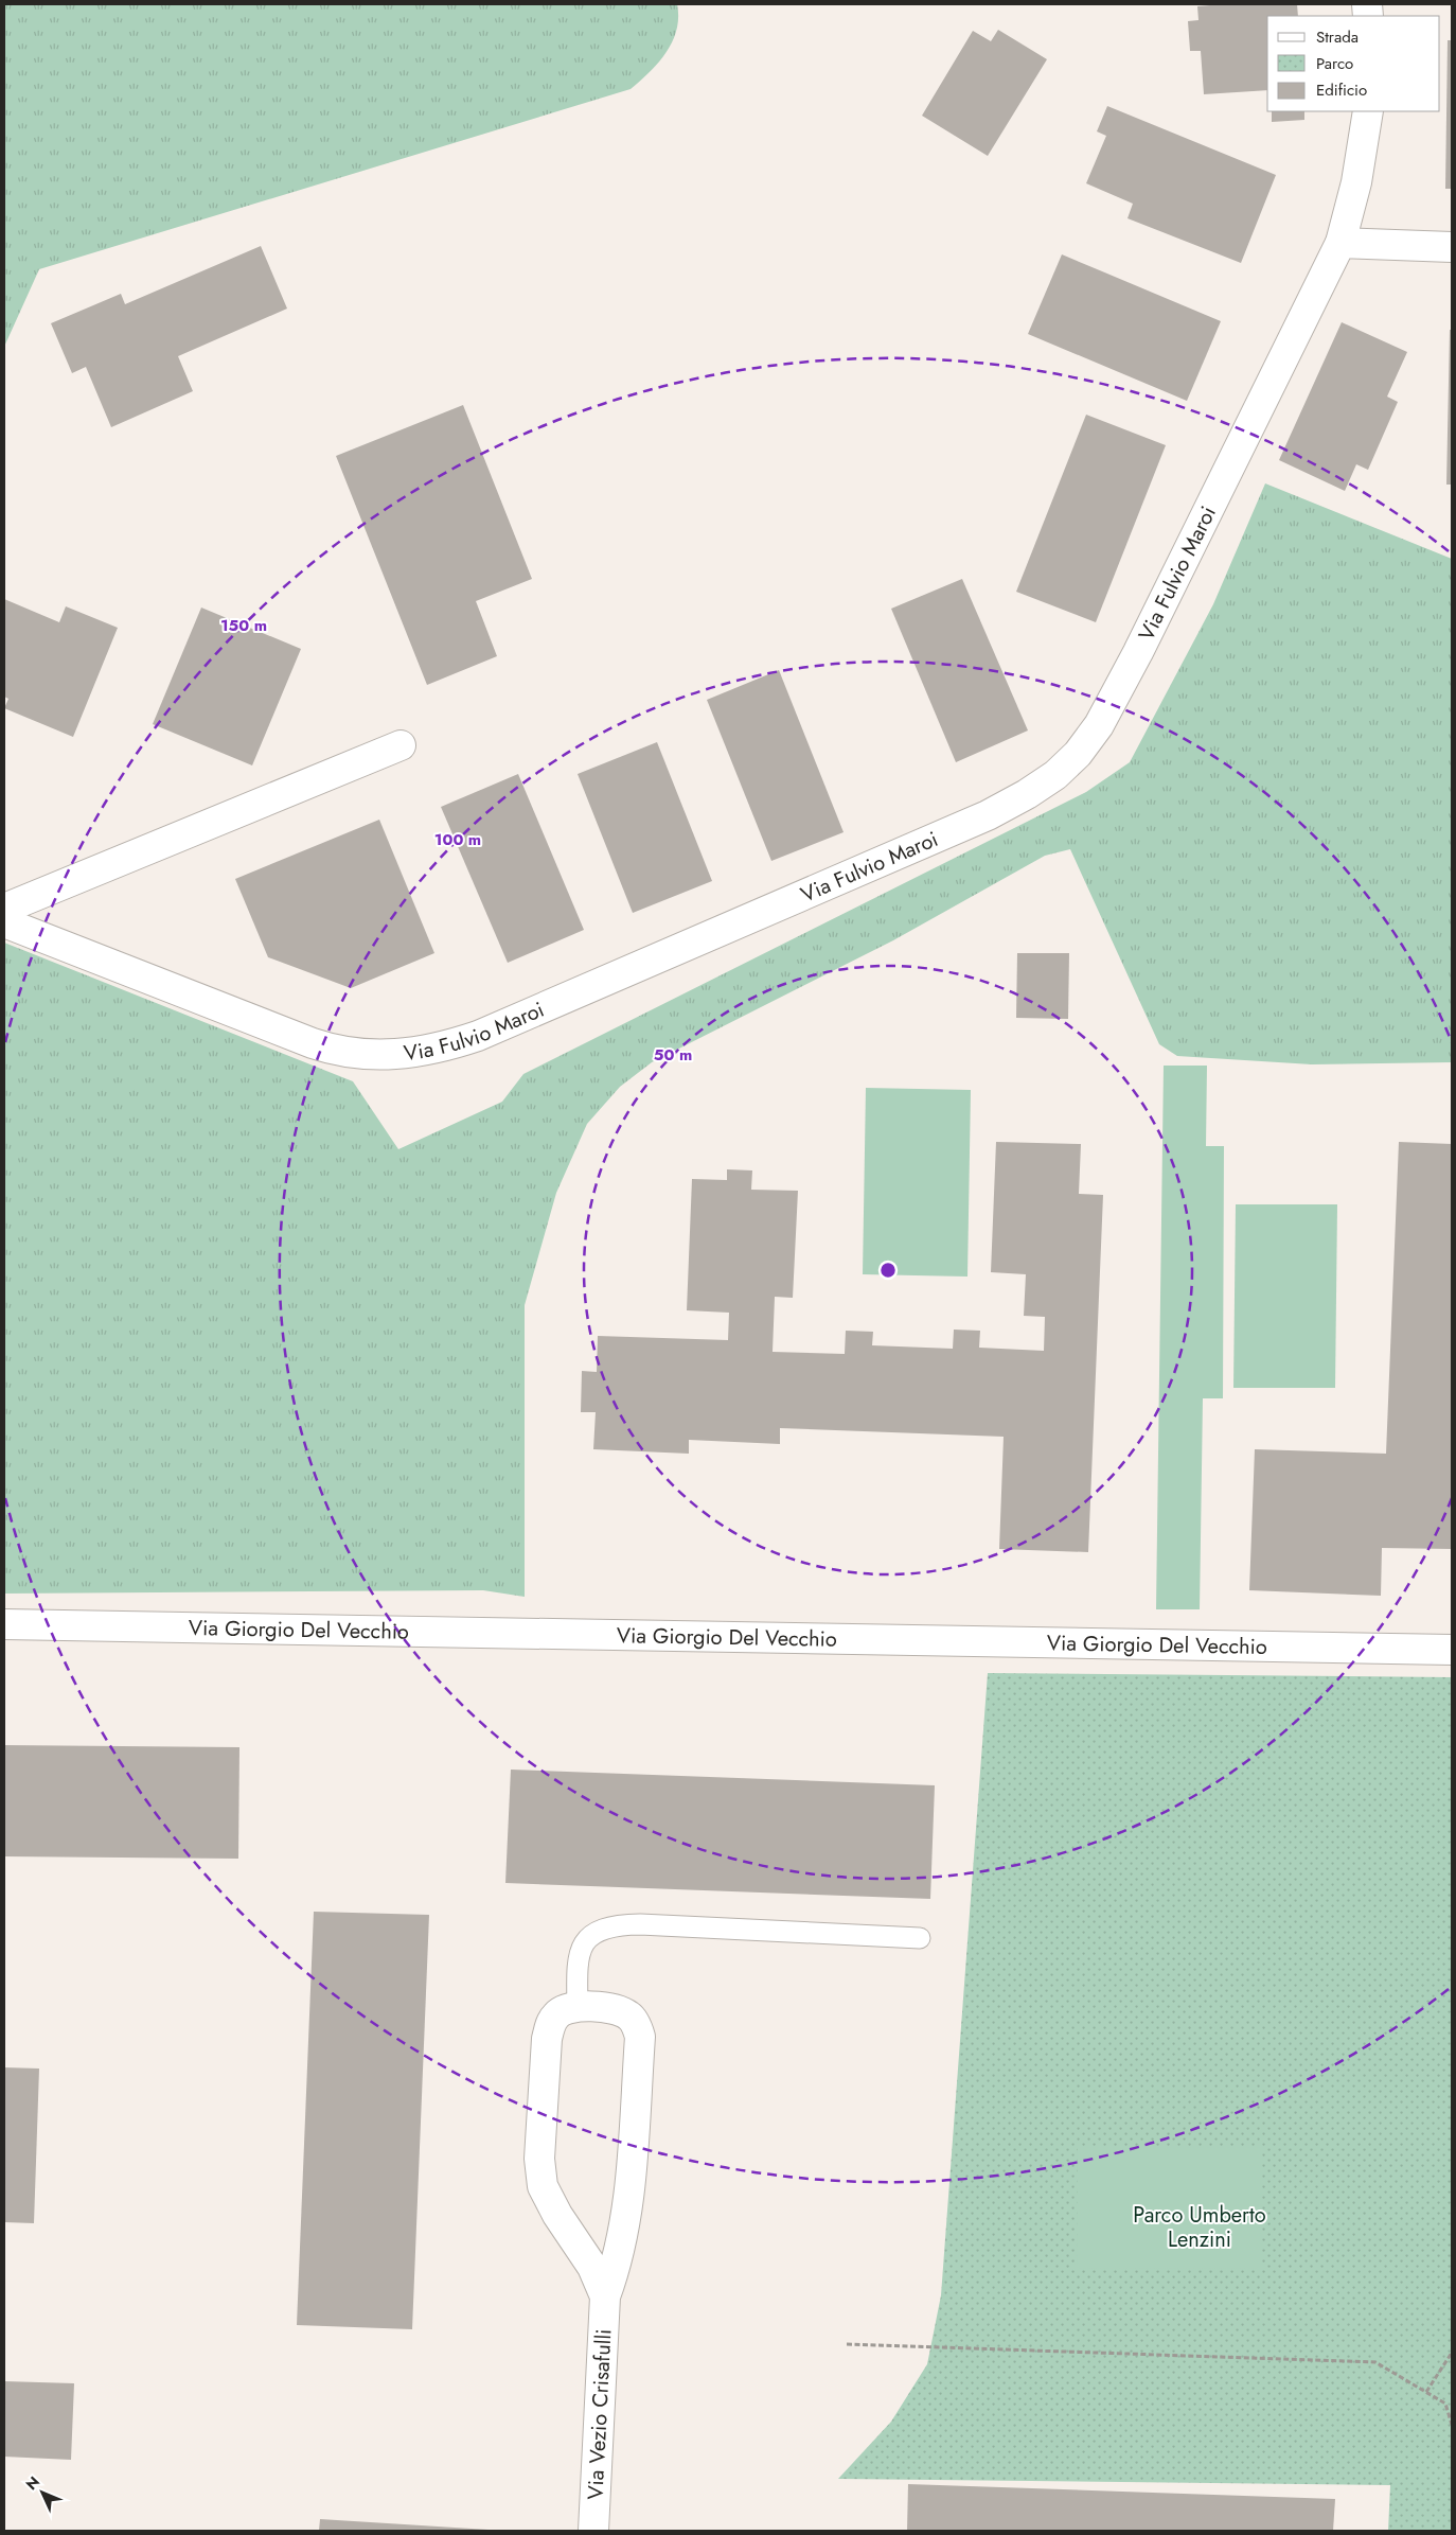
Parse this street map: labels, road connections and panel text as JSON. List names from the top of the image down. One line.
{"streets":{"street":["Via Fulvio Maroi","Via Giorgio Del Vecchio","Via Vezio Crisafulli"]},"parks":["Parco Umberto Lenzini"],"legend":["Strada","Parco","Edificio"],"north":"top left","rings":["150 m","100 m","50 m"]}
